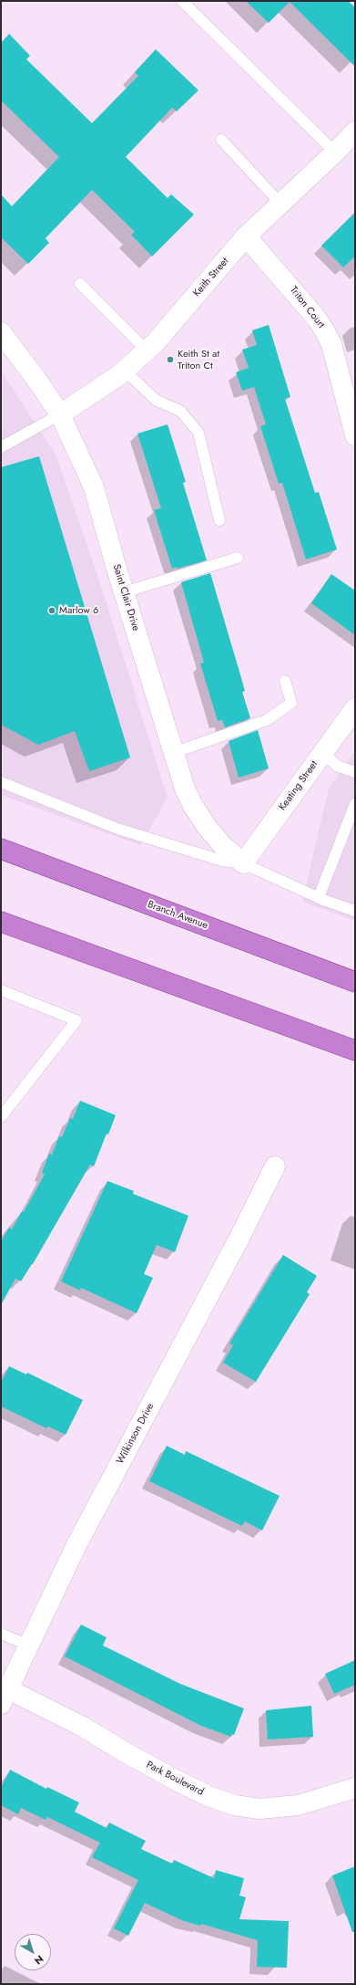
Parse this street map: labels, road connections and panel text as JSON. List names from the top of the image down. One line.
{"streets":{"highway":["Branch Avenue"],"street":["Keith Street","Triton Court","Saint Clair Drive","Keating Street","Wilkinson Drive","Park Boulevard"]},"crossings":[["Keith Street","Triton Court"],["Keith Street","Saint Clair Drive"],["Saint Clair Drive","Keating Street"],["Wilkinson Drive","Park Boulevard"]],"places":["Keith St at Triton Ct","Marlow 6"],"north":"bottom right"}
